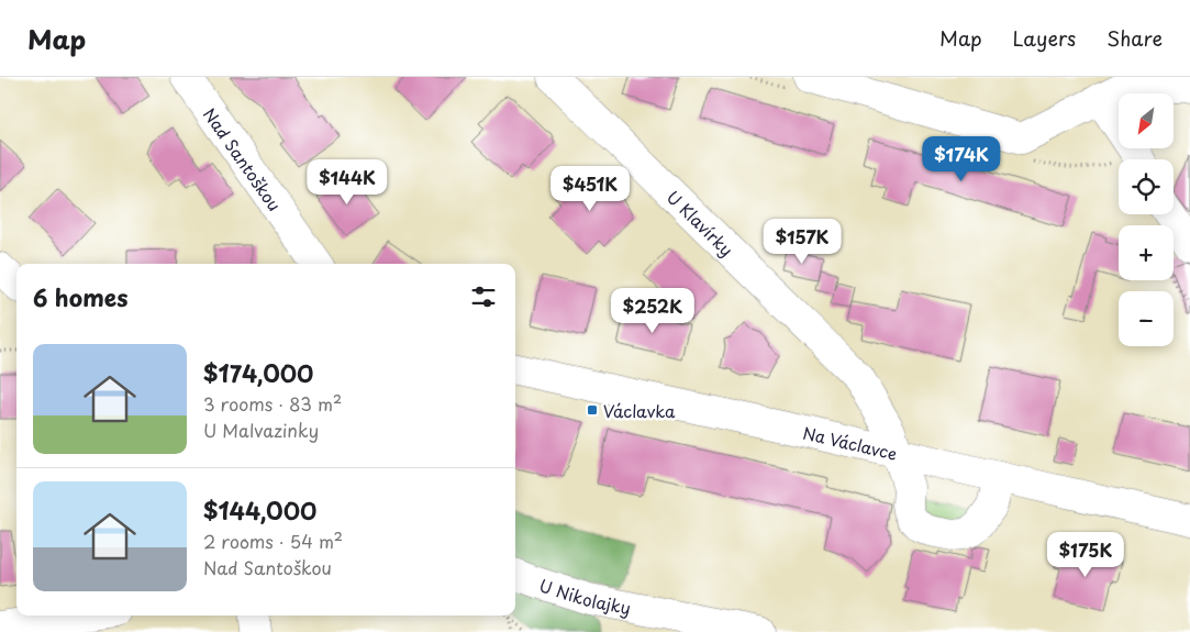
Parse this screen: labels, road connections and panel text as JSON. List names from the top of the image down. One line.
{"streets":{"street":["Nad Santoškou","U Klavírky","Na Václavce","U Nikolajky"]},"crossings":[["U Klavírky","Na Václavce"]],"places":{"transit":["Václavka"]},"north":"bottom left","page":{"header":"Map","nav":["Map","Layers","Share"],"map_buttons":["+","−"],"price":["$174K","$144K","$451K","$157K","$252K","$175K"],"heading":"6 homes","list":[{"name":"$174,000","note":"3 rooms · 83 m² · U Malvazinky"},{"name":"$144,000","note":"2 rooms · 54 m² · Nad Santoškou"}]}}
